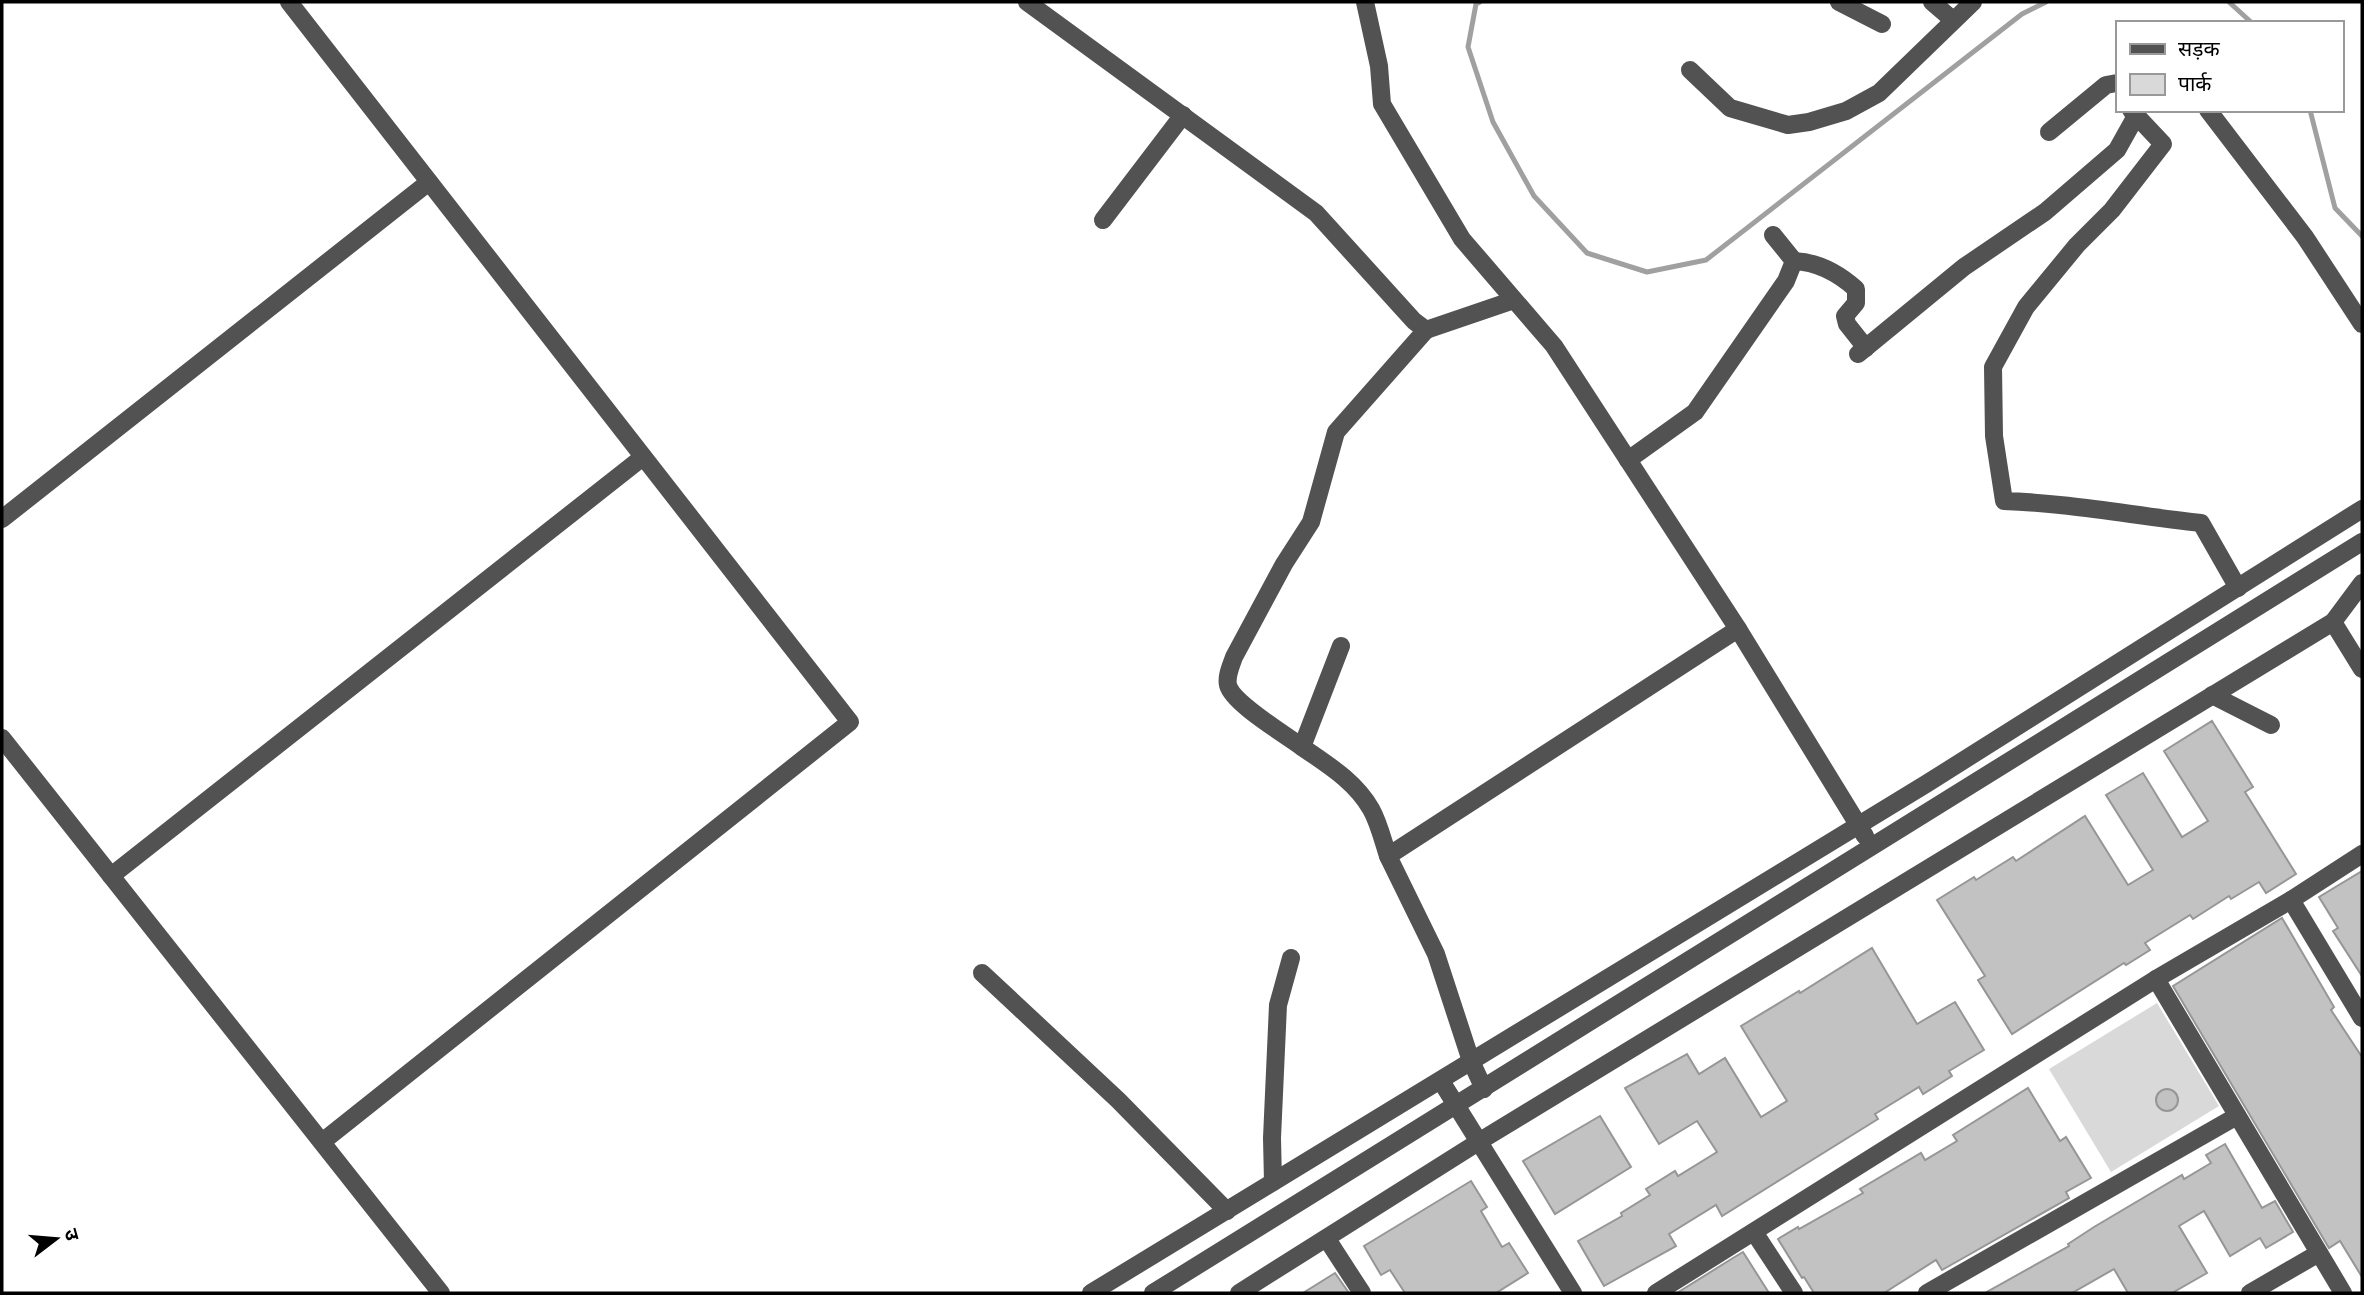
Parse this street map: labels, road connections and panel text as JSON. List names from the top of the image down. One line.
{"legend":["सड़क","पार्क"],"north":"right"}
